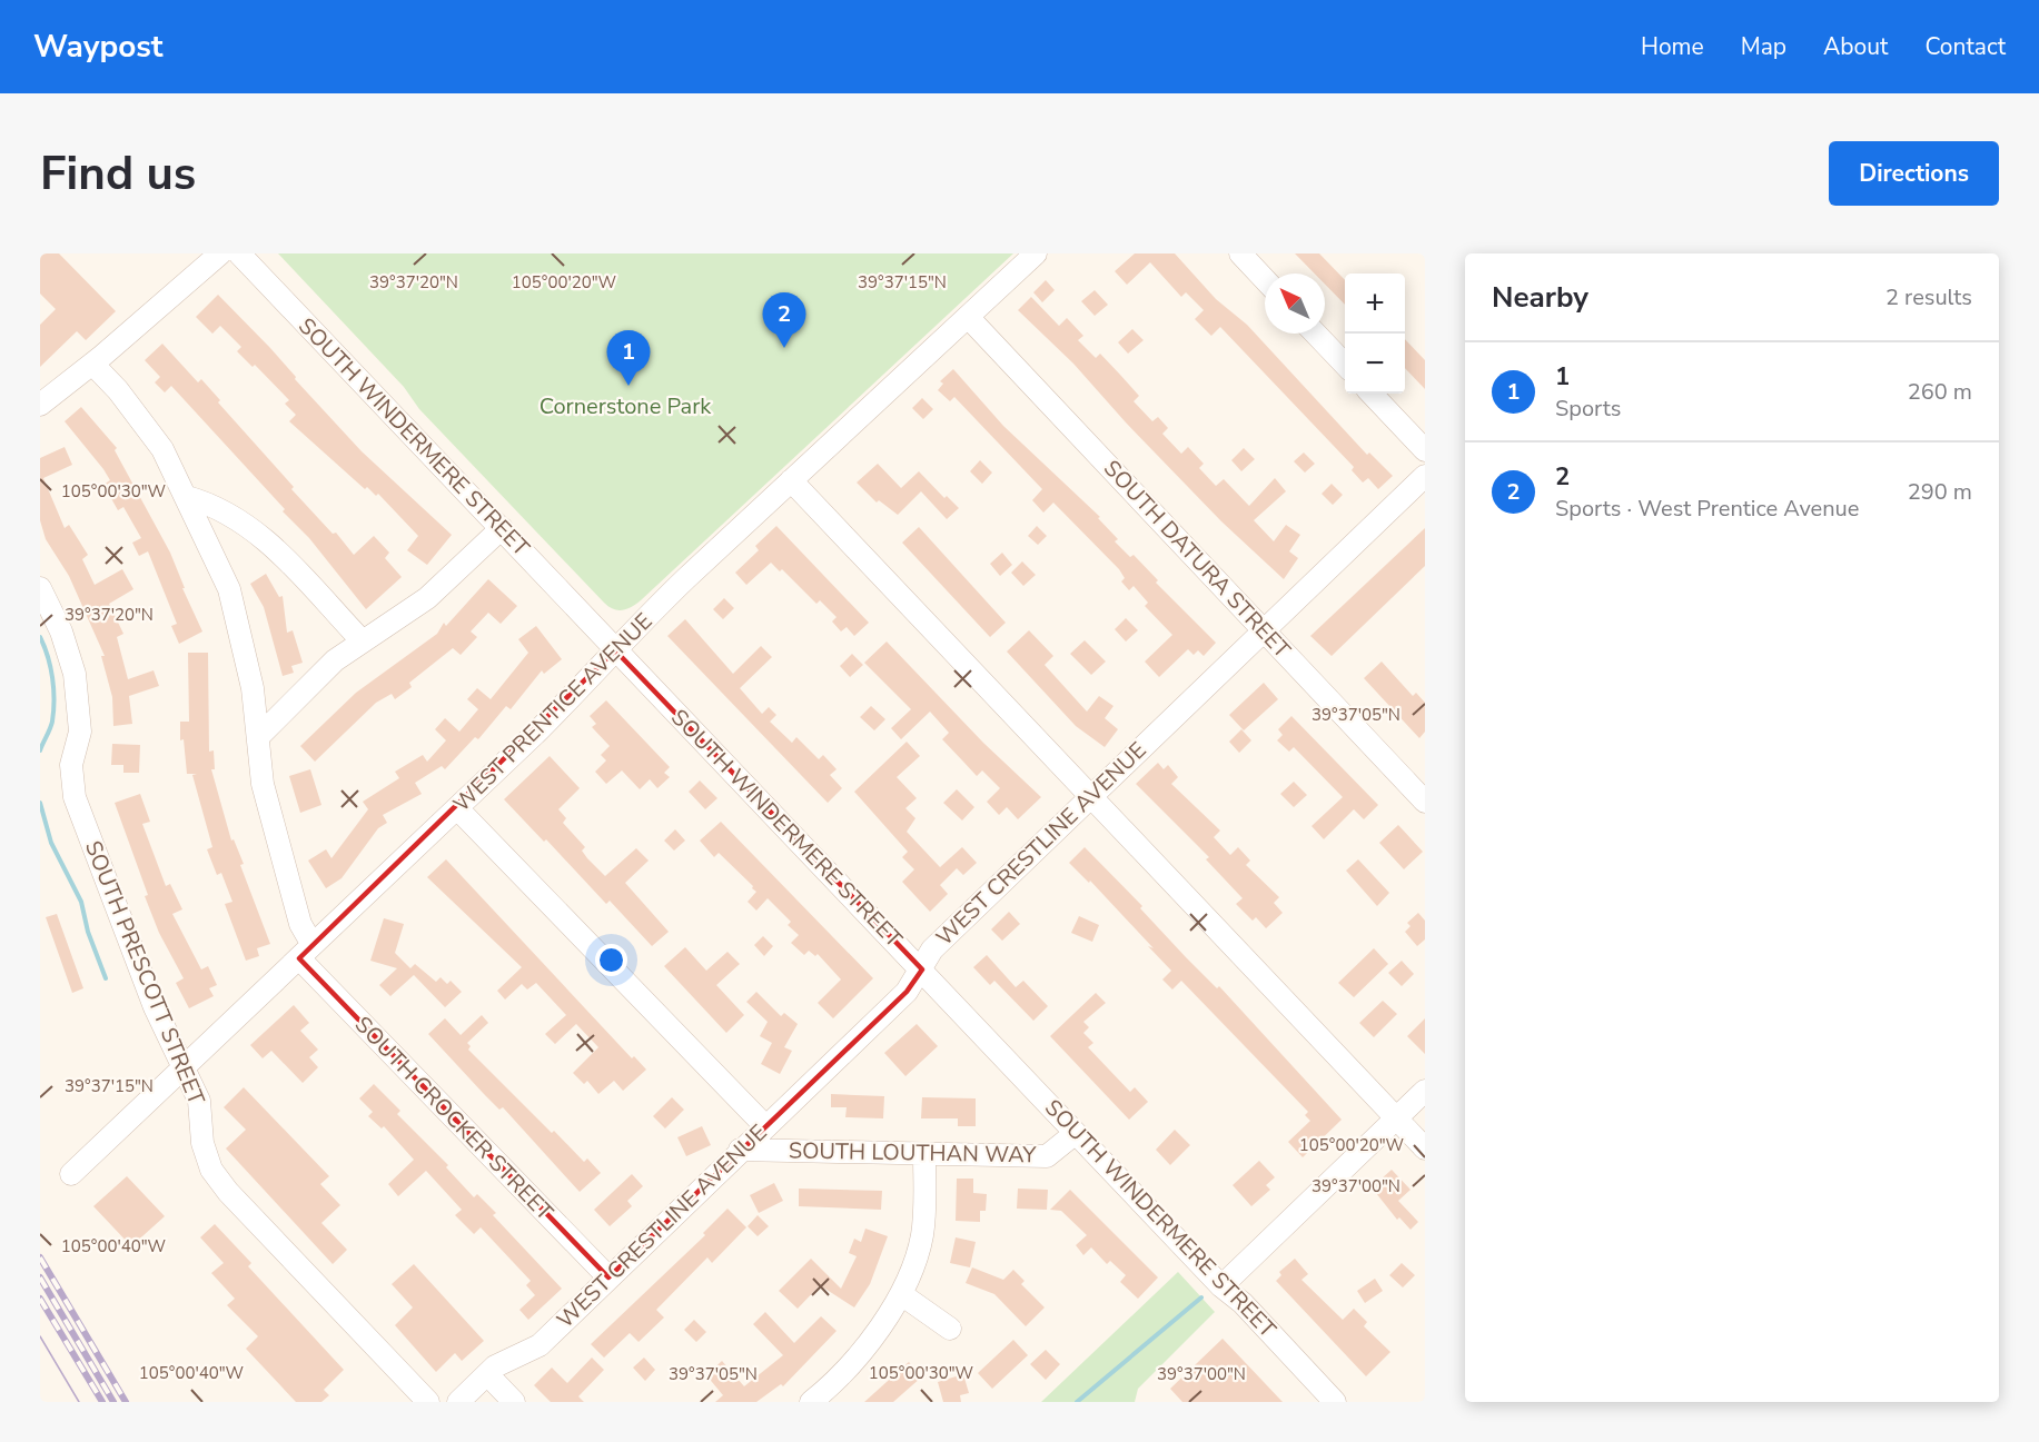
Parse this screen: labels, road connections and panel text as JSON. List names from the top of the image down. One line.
{"streets":{"street":["SOUTH WINDERMERE STREET","SOUTH DATURA STREET","WEST PRENTICE AVENUE","WEST CRESTLINE AVENUE","SOUTH PRESCOTT STREET","SOUTH CROCKER STREET","SOUTH LOUTHAN WAY"]},"crossings":[["SOUTH WINDERMERE STREET","WEST PRENTICE AVENUE"],["SOUTH WINDERMERE STREET","WEST CRESTLINE AVENUE"],["SOUTH WINDERMERE STREET","SOUTH LOUTHAN WAY"],["SOUTH DATURA STREET","WEST PRENTICE AVENUE"],["SOUTH DATURA STREET","WEST CRESTLINE AVENUE"],["WEST PRENTICE AVENUE","SOUTH PRESCOTT STREET"],["WEST PRENTICE AVENUE","SOUTH CROCKER STREET"],["WEST CRESTLINE AVENUE","SOUTH CROCKER STREET"],["WEST CRESTLINE AVENUE","SOUTH LOUTHAN WAY"]],"parks":["Cornerstone Park"],"north":"top left","page":{"header":"Waypost","nav":["Home","Map","About","Contact"],"buttons":"Directions","title":"Find us","heading":["Nearby","2 results"],"map_buttons":["+","−"],"pins":["2","1"],"list":[{"mark":"1","name":"1","note":"Sports","value":"260 m"},{"mark":"2","name":"2","note":"Sports · West Prentice Avenue","value":"290 m"}]},"coordinates":["39°37'20\"N","39°37'15\"N","105°00'20\"W","105°00'30\"W","39°37'05\"N","39°37'00\"N","105°00'40\"W"]}
